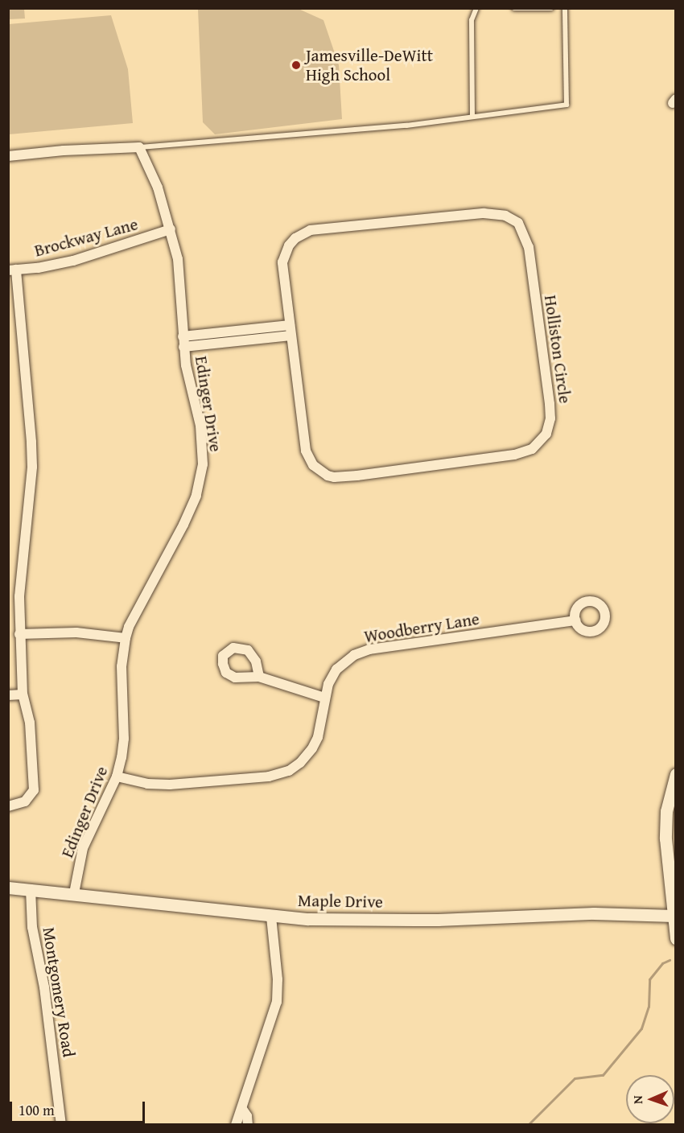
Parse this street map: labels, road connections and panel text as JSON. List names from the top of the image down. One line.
{"streets":{"street":["Brockway Lane","Holliston Circle","Edinger Drive","Woodberry Lane","Maple Drive","Montgomery Road"]},"crossings":[["Brockway Lane","Edinger Drive"],["Edinger Drive","Woodberry Lane"],["Edinger Drive","Maple Drive"],["Maple Drive","Montgomery Road"]],"places":["Jamesville-DeWitt High School"],"scale_bar":"100 m","north":"left"}
